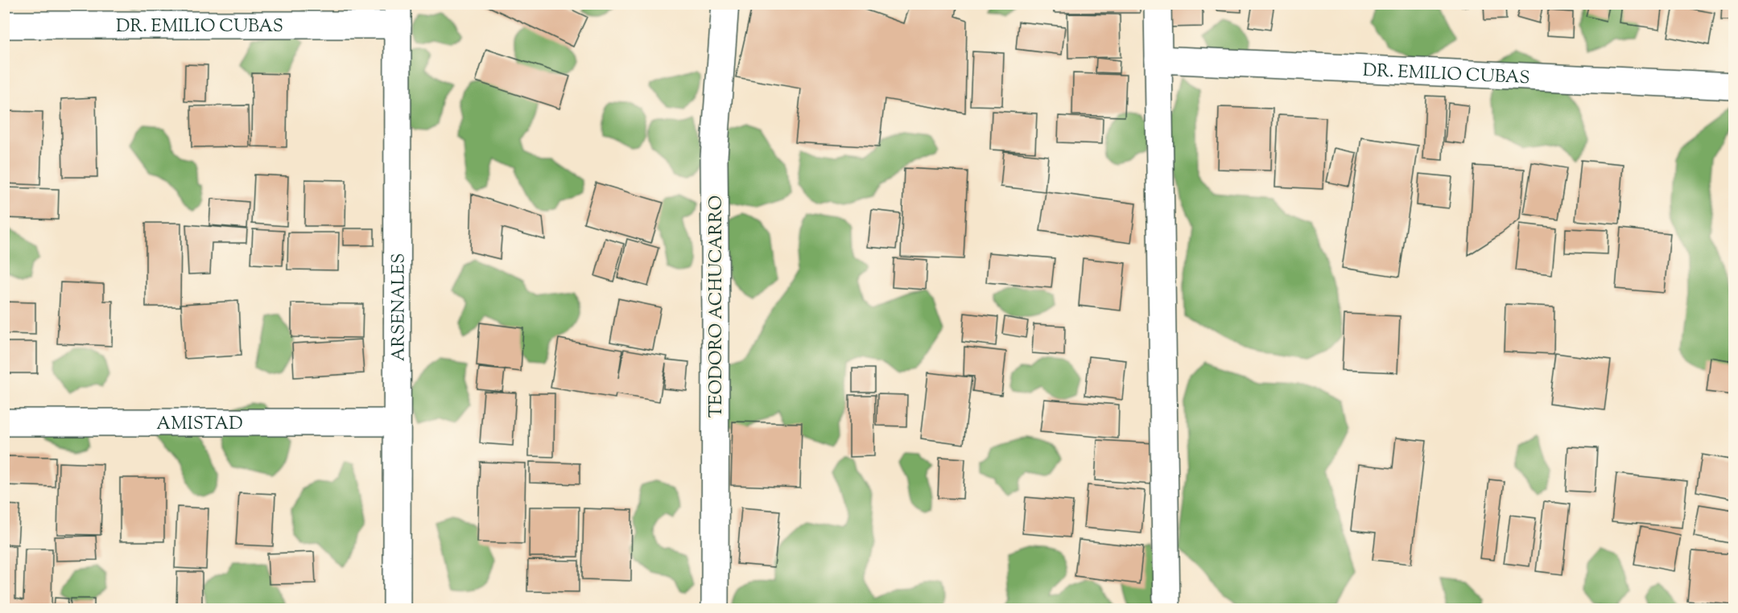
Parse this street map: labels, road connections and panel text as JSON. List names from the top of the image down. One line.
{"streets":{"street":["DR. EMILIO CUBAS","ARSENALES","TEODORO ACHUCARRO","AMISTAD"]},"crossings":[["DR. EMILIO CUBAS","ARSENALES"],["ARSENALES","AMISTAD"]]}
